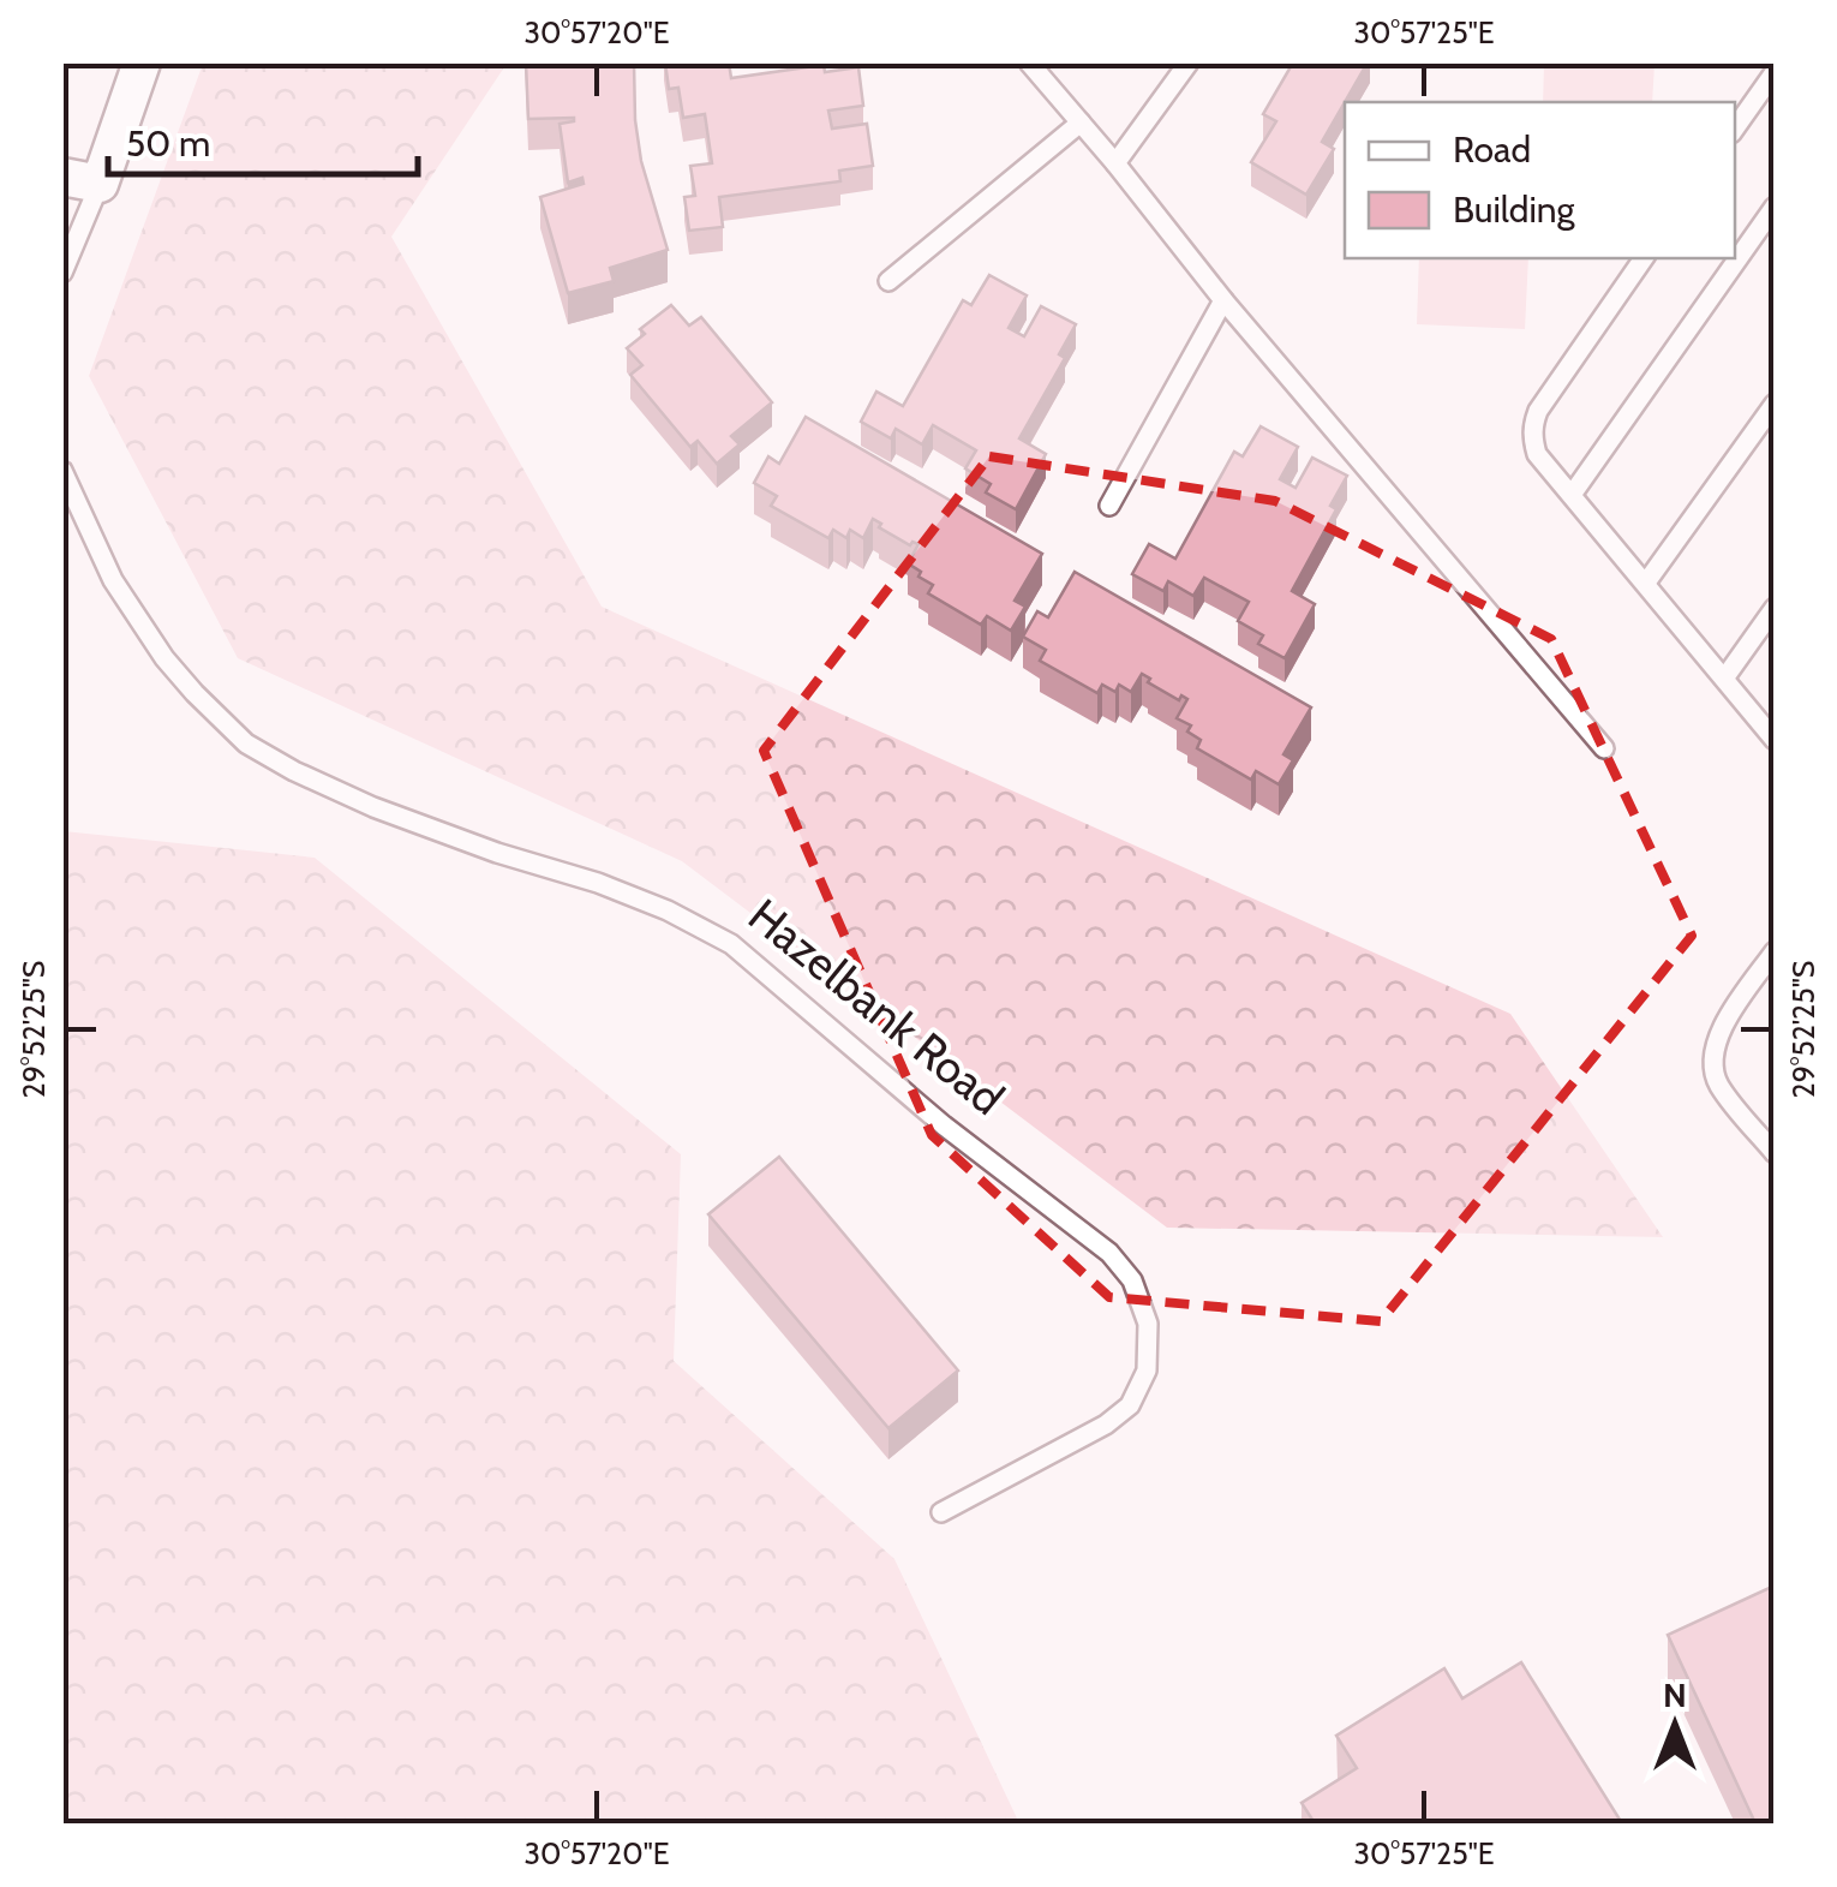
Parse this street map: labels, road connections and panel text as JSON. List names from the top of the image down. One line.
{"streets":{"lane":["Hazelbank Road"]},"legend":["Road","Building"],"scale_bar":"50 m","north":"top","coordinates":["30°57'20\"E","30°57'25\"E","29°52'25\"S"]}
